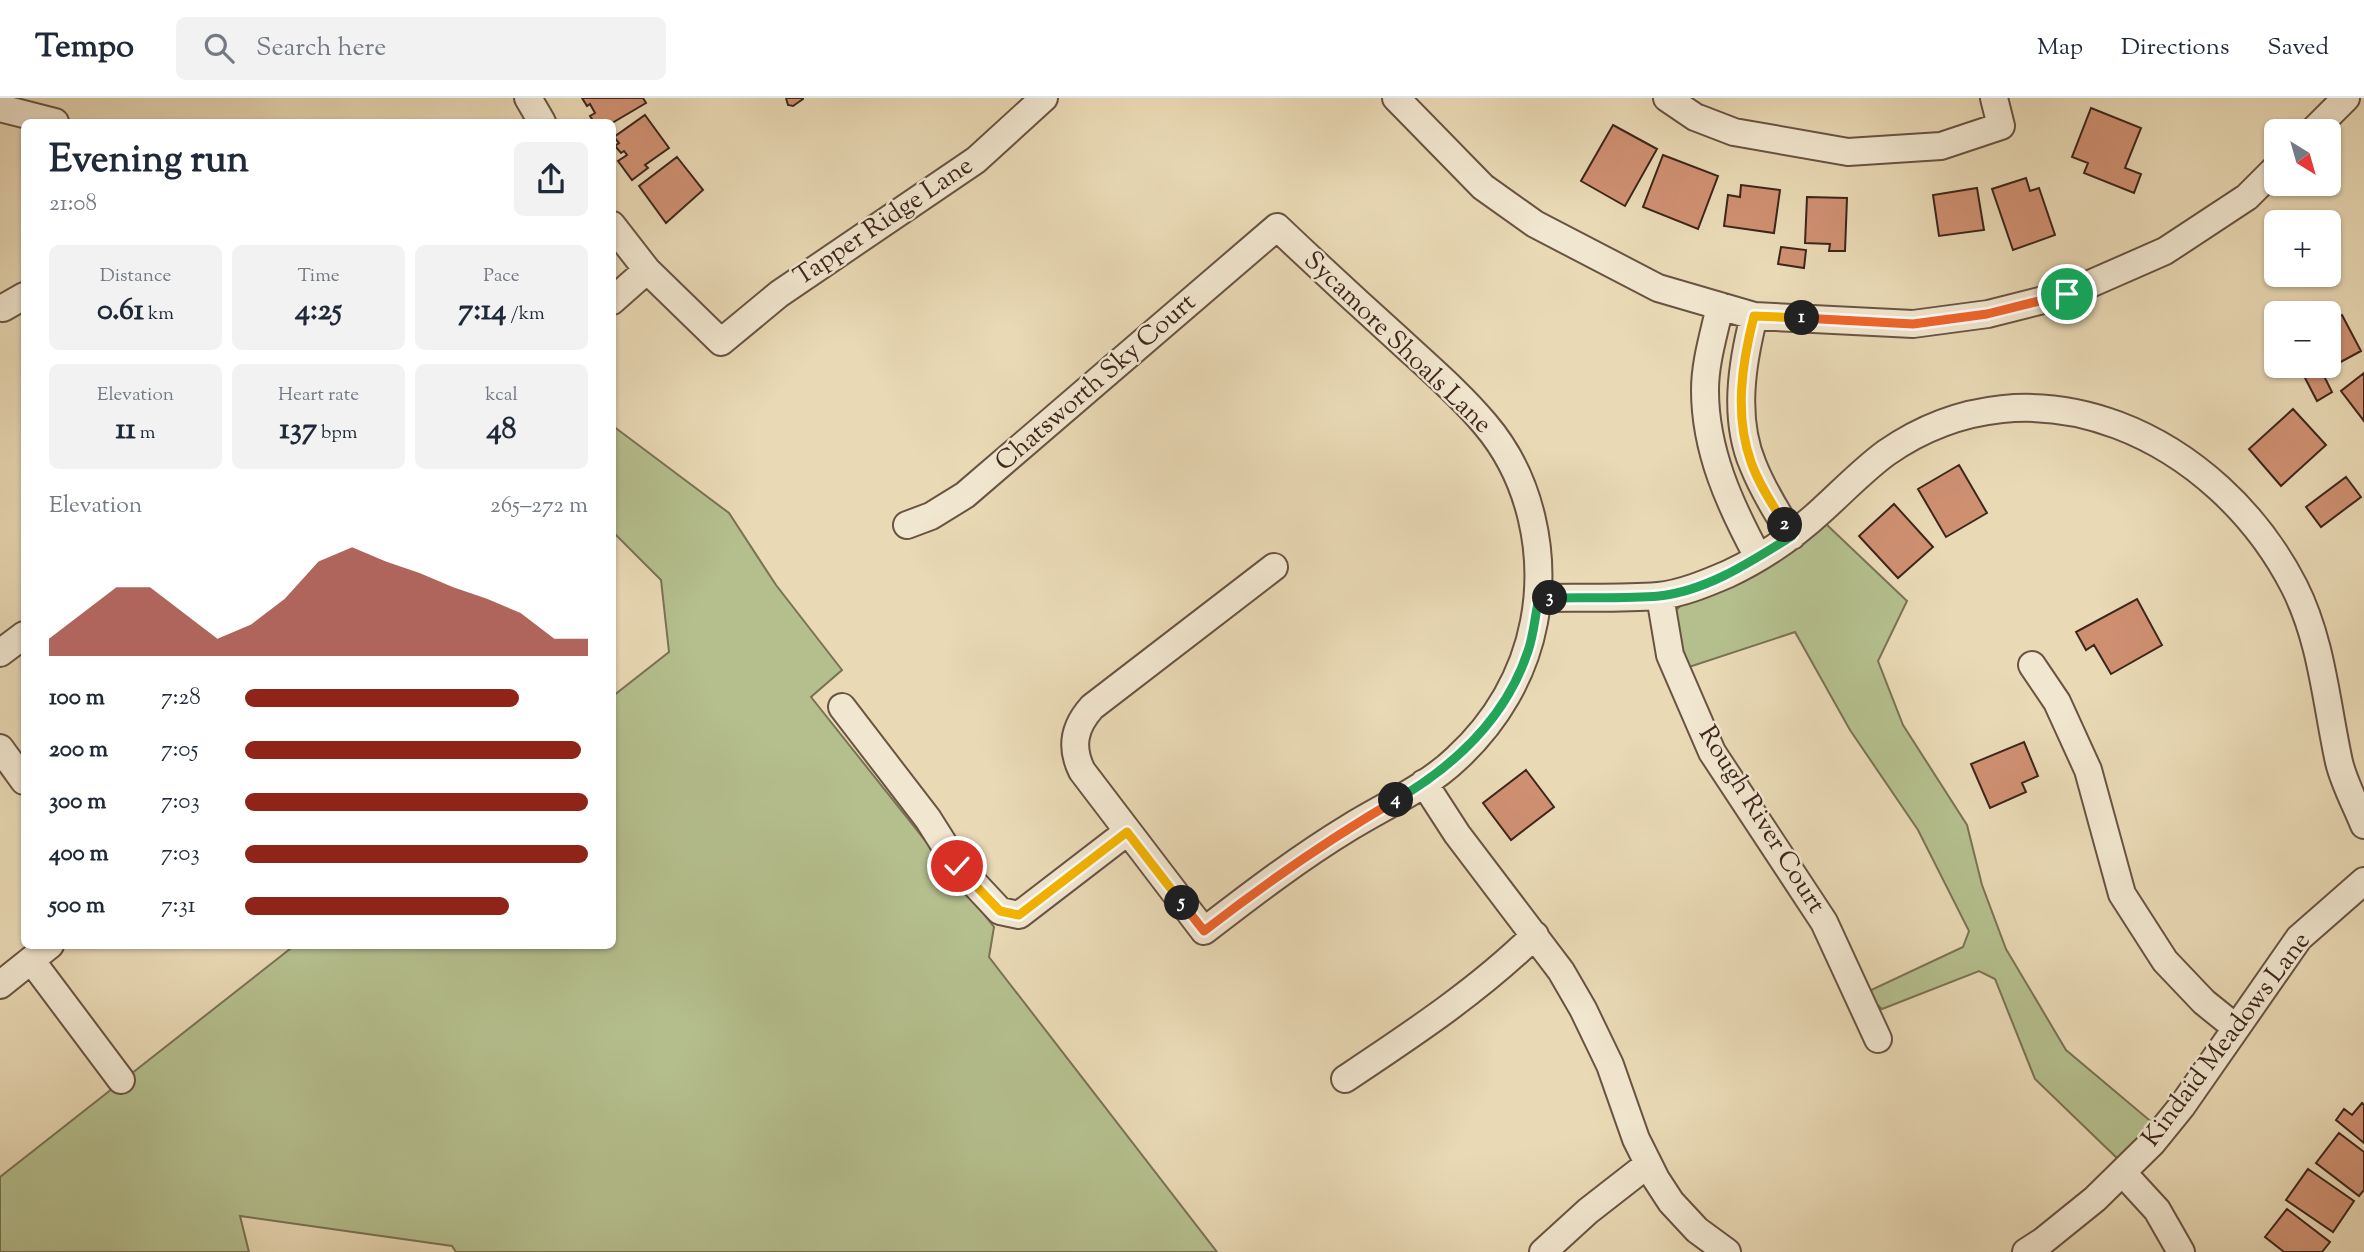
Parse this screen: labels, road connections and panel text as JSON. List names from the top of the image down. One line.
{"streets":{"street":["Tapper Ridge Lane","Sycamore Shoals Lane","Chatsworth Sky Court","Rough River Court","Kindaid Meadows Lane"]},"crossings":[["Sycamore Shoals Lane","Chatsworth Sky Court"]],"north":"bottom right","page":{"header":"Tempo","search":"Search here","nav":["Map","Directions","Saved"],"map_buttons":["+","−"],"heading":["Evening run","21:08"],"stats":[["Distance","0.61 km"],["Time","4:25"],["Pace","7:14 /km"],["Elevation","11 m"],["Heart rate","137 bpm"],["kcal","48"]],"pins":["1","2","3","4","5"],"chart":["Elevation","265–272 m"],"list":[{"name":"100 m","note":"7:28"},{"name":"200 m","note":"7:05"},{"name":"300 m","note":"7:03"},{"name":"400 m","note":"7:03"},{"name":"500 m","note":"7:31"}]}}
